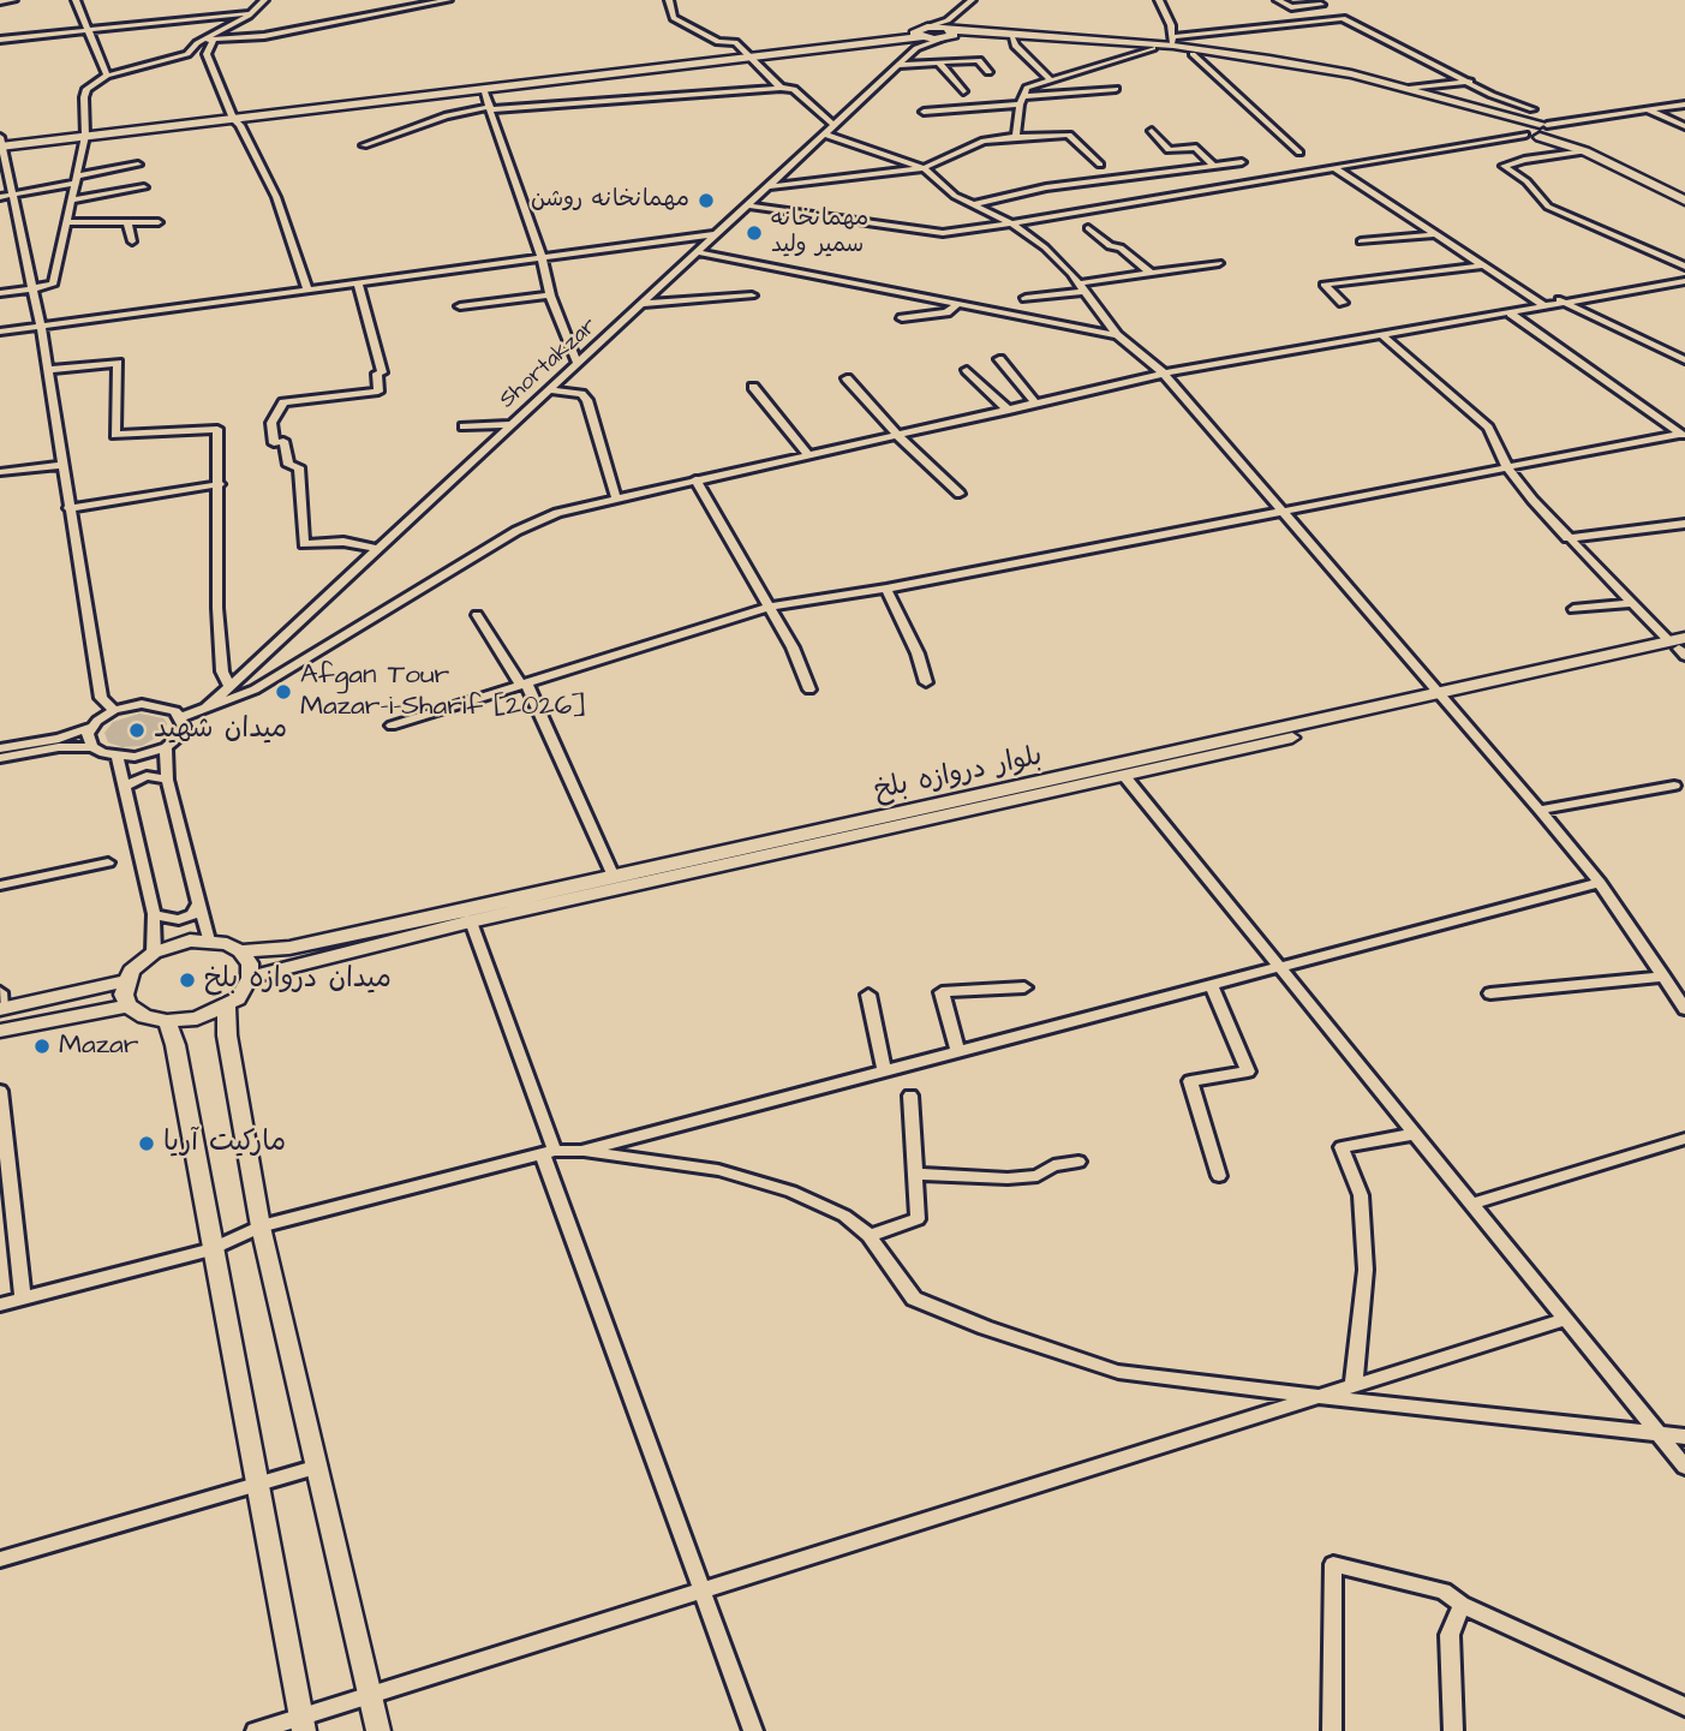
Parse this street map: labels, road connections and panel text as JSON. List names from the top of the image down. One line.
{"streets":{"main road":["بلوار دروازه بلخ"],"street":["Shortakzar"]},"places":["مهمانخانه روشن","مهمانخانه سمیر ولید","Afgan Tour Mazar-i-Sharif [2026]","میدان شهید","میدان دروازه بلخ","Mazar","مارکیت آریا"]}
